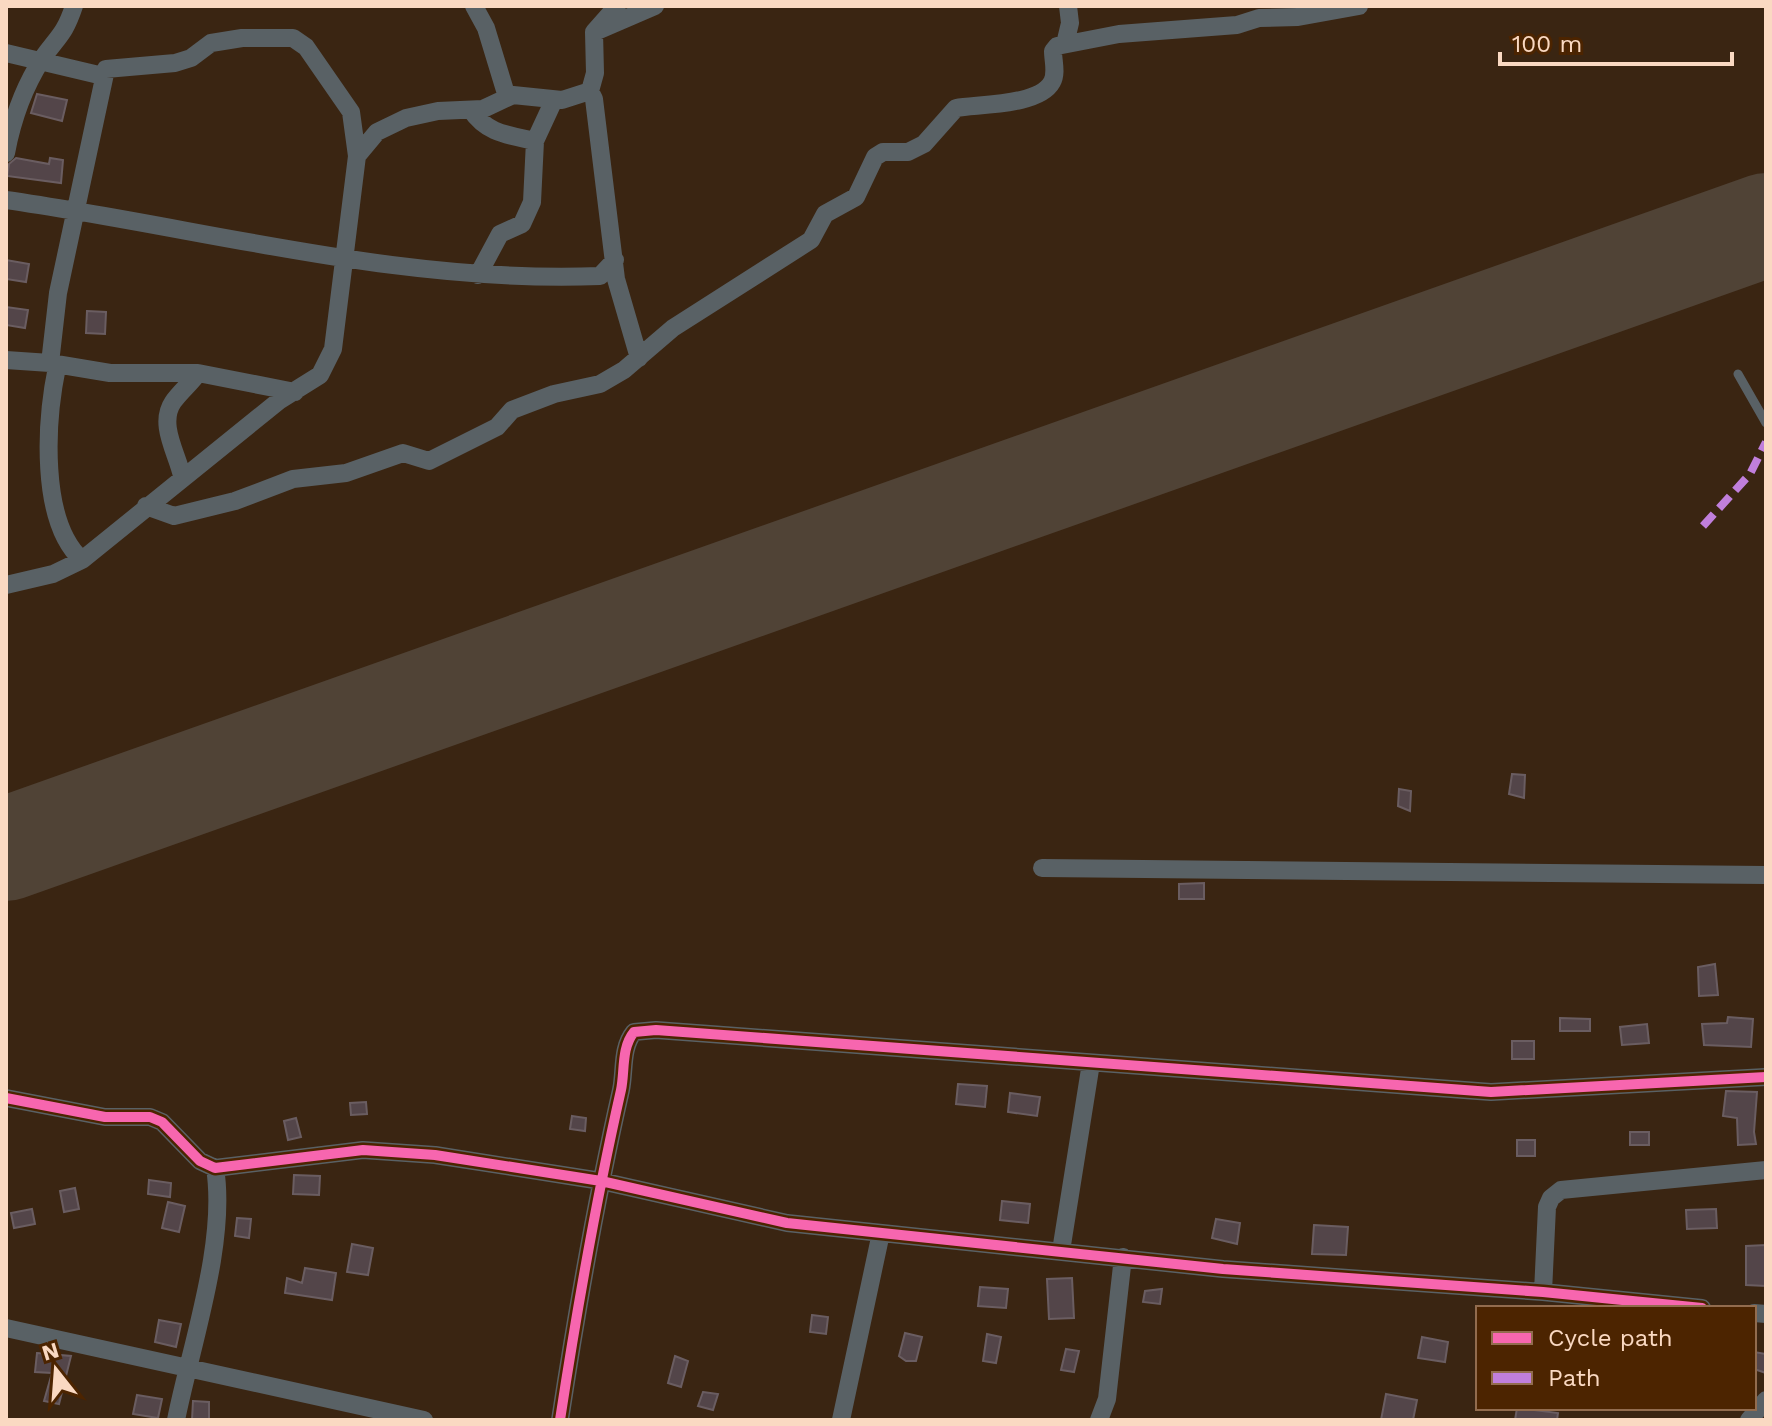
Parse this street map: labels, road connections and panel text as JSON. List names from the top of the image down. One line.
{"legend":["Cycle path","Path"],"scale_bar":"100 m","north":"top"}
